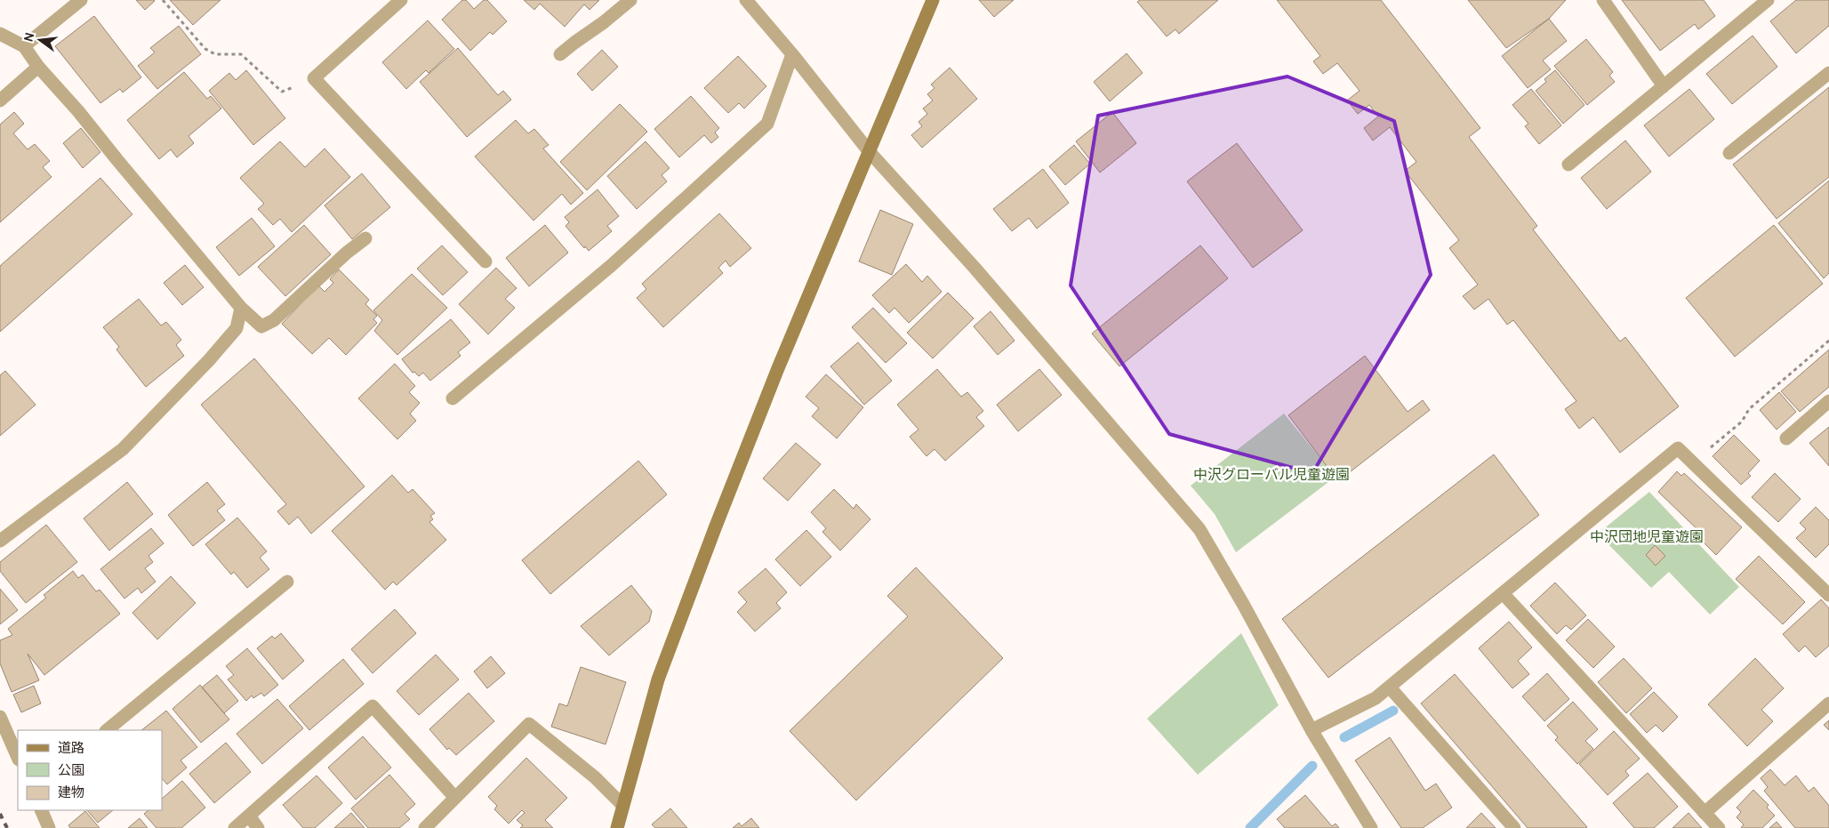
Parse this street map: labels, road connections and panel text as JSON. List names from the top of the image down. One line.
{"parks":["中沢グローバル児童遊園","中沢団地児童遊園"],"legend":["道路","公園","建物"],"north":"left"}
